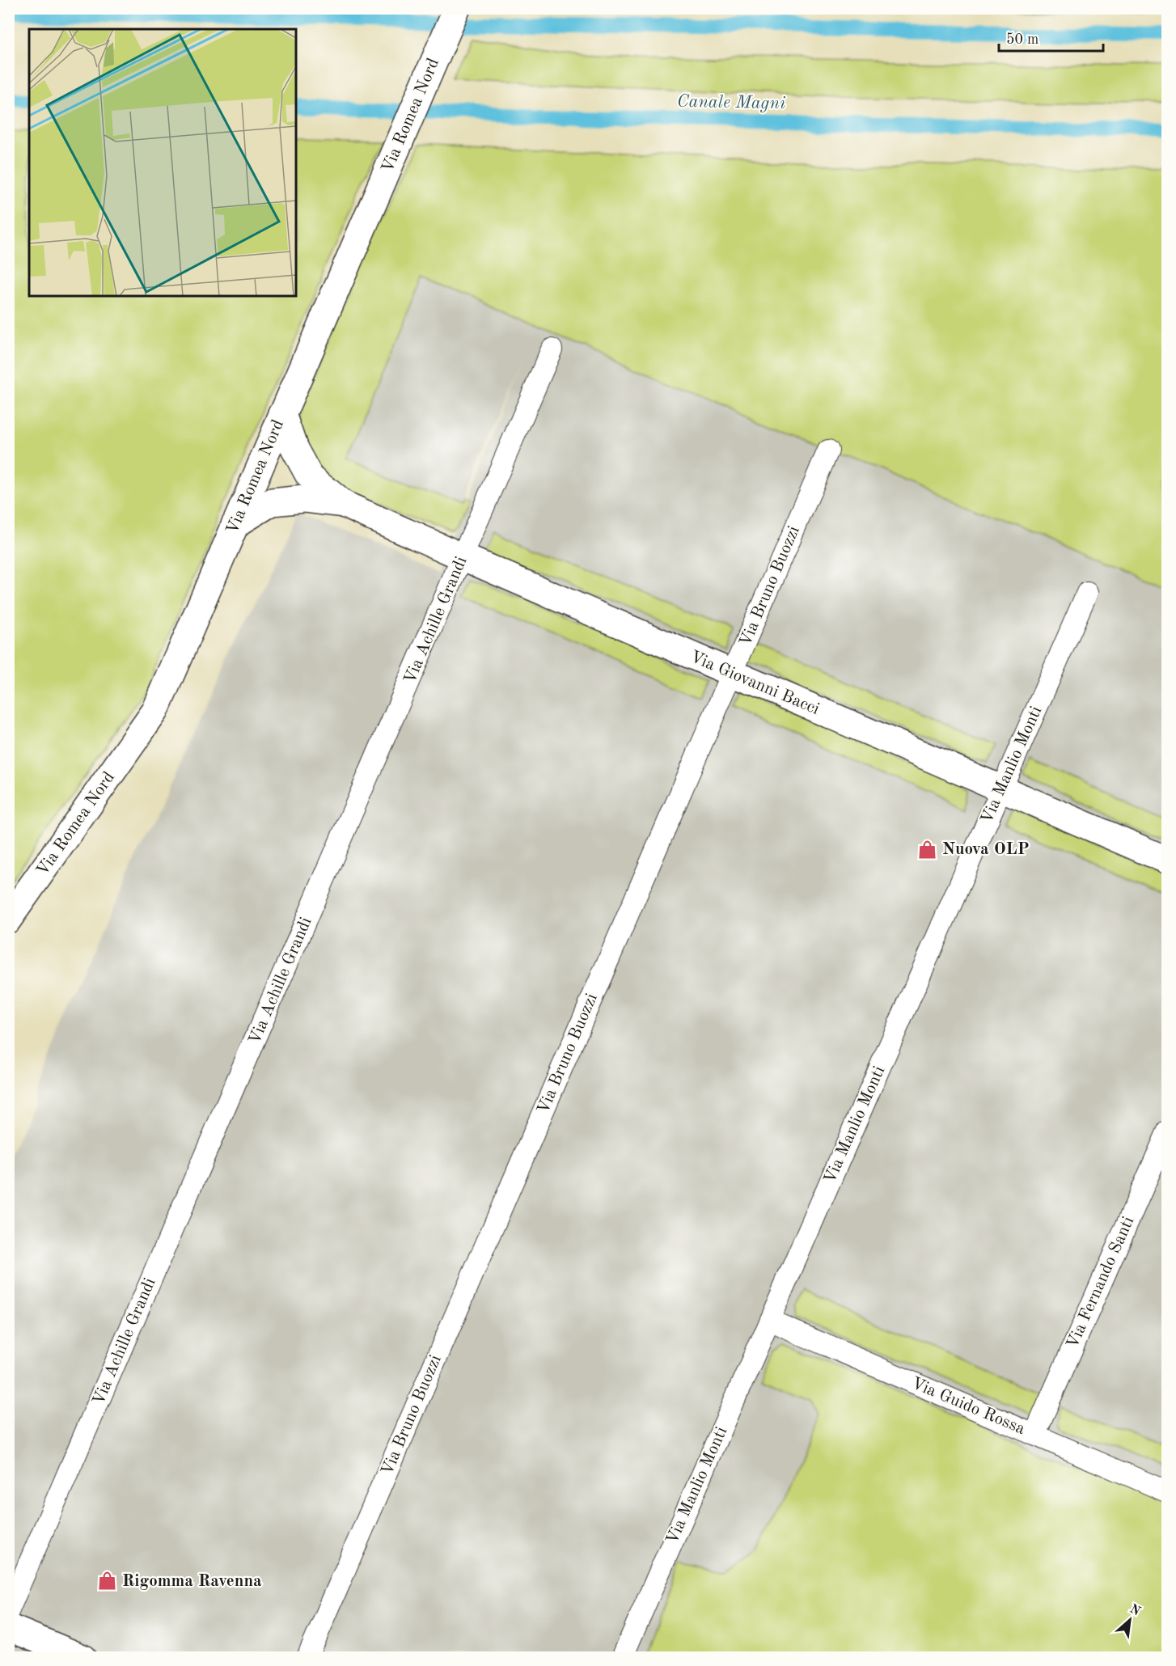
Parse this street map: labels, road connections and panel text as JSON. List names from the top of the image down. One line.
{"streets":{"main road":["Via Romea Nord","Via Giovanni Bacci"],"street":["Via Bruno Buozzi","Via Achille Grandi","Via Manlio Monti","Via Fernando Santi","Via Guido Rossa"]},"crossings":[["Via Romea Nord","Via Giovanni Bacci"],["Via Bruno Buozzi","Via Giovanni Bacci"],["Via Achille Grandi","Via Giovanni Bacci"],["Via Giovanni Bacci","Via Manlio Monti"],["Via Manlio Monti","Via Guido Rossa"],["Via Fernando Santi","Via Guido Rossa"]],"water":["Canale Magni"],"places":{"shop":["Nuova OLP","Rigomma Ravenna"]},"scale_bar":"50 m","north":"top right"}
